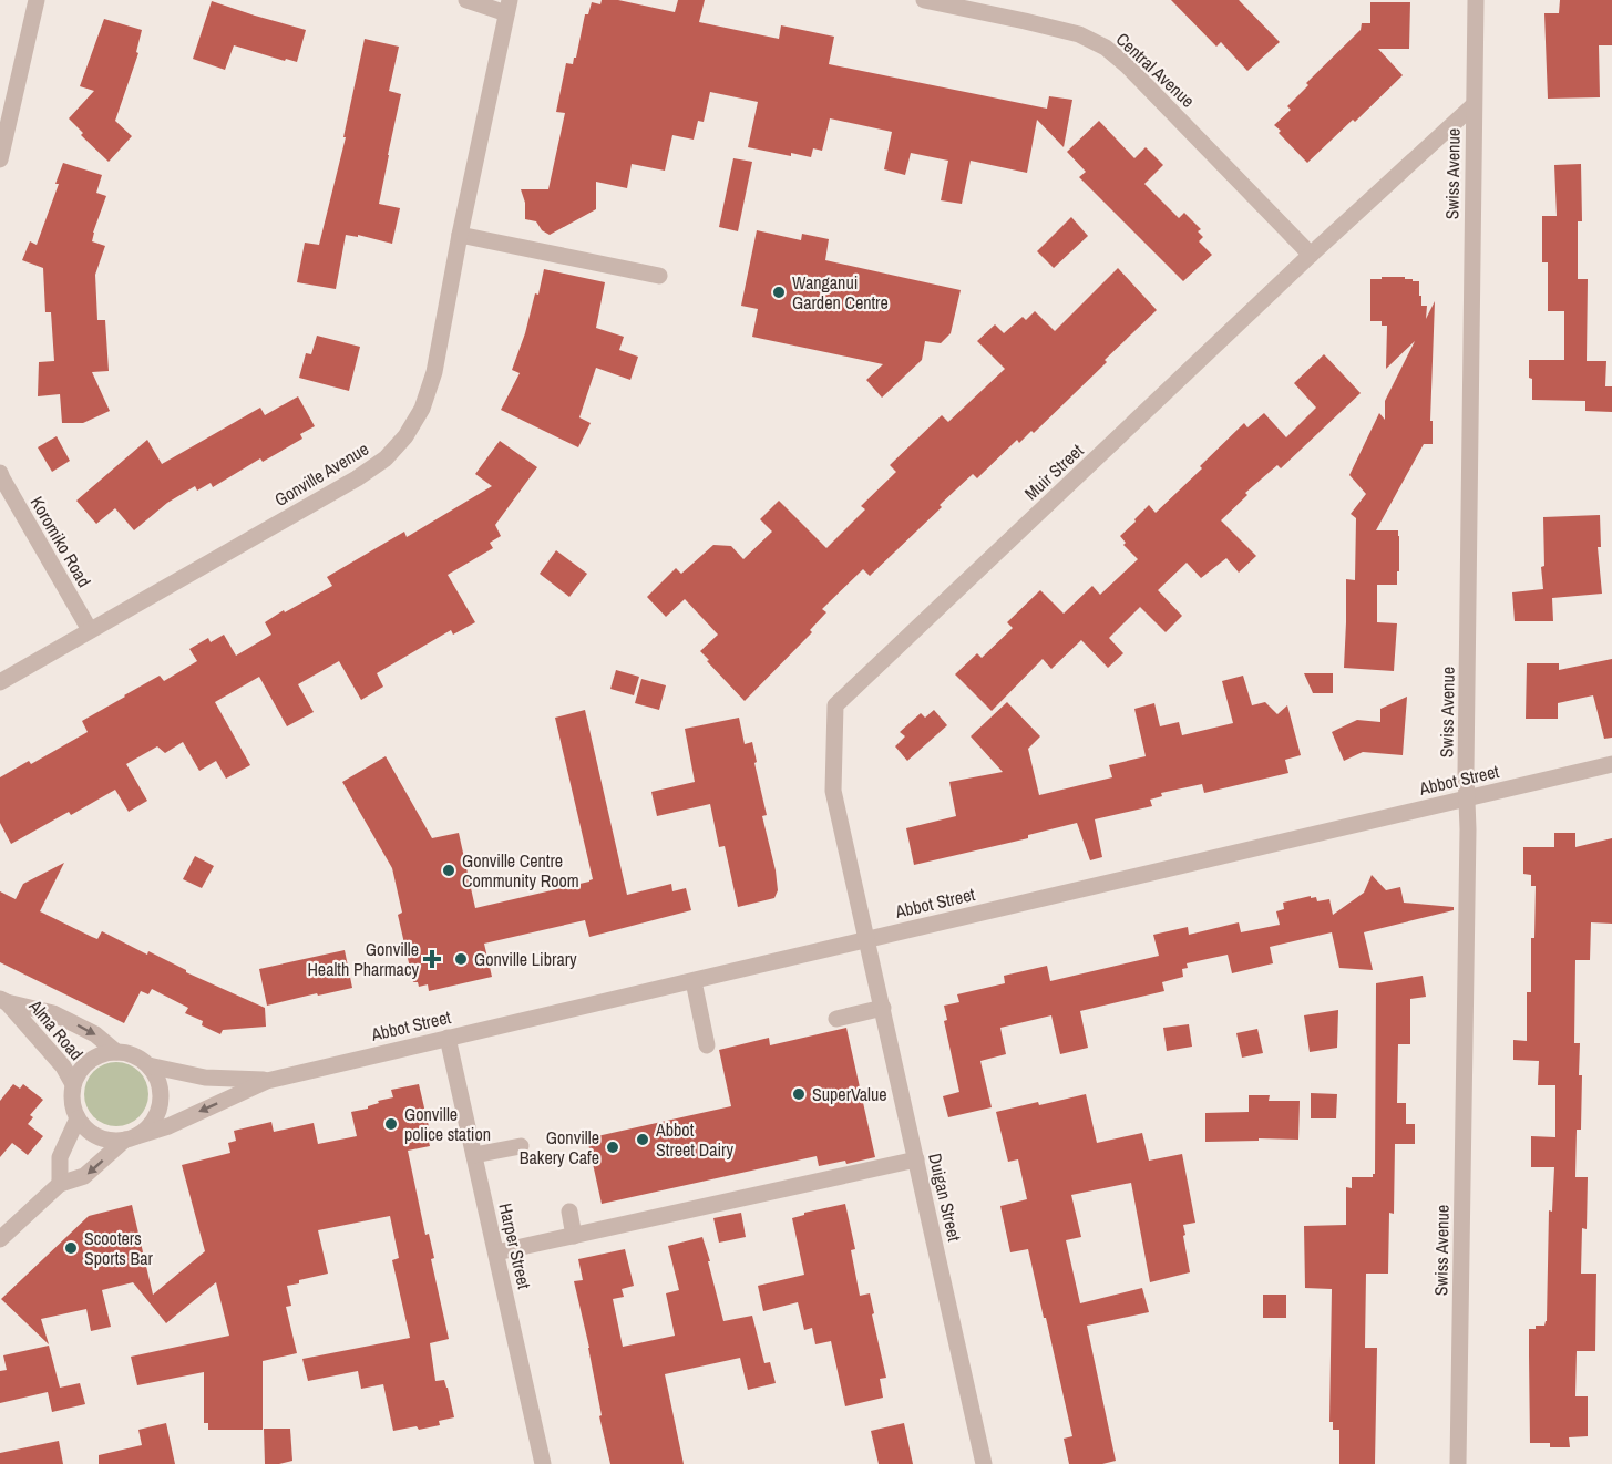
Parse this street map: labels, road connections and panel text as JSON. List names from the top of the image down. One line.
{"streets":{"street":["Central Avenue","Swiss Avenue","Muir Street","Gonville Avenue","Koromiko Road","Abbot Street","Alma Road","Duigan Street","Harper Street"]},"crossings":[["Central Avenue","Muir Street"],["Swiss Avenue","Muir Street"],["Swiss Avenue","Abbot Street"],["Muir Street","Abbot Street"],["Muir Street","Duigan Street"],["Gonville Avenue","Koromiko Road"],["Abbot Street","Alma Road"],["Abbot Street","Duigan Street"],["Abbot Street","Harper Street"]],"one_way":["Alma Road"],"places":{"other":["Wanganui Garden Centre","Gonville Centre Community Room","Gonville Library","SuperValue","Gonville police station","Abbot Street Dairy","Gonville Bakery Cafe","Scooters Sports Bar"],"health":["Gonville Health Pharmacy"]}}
